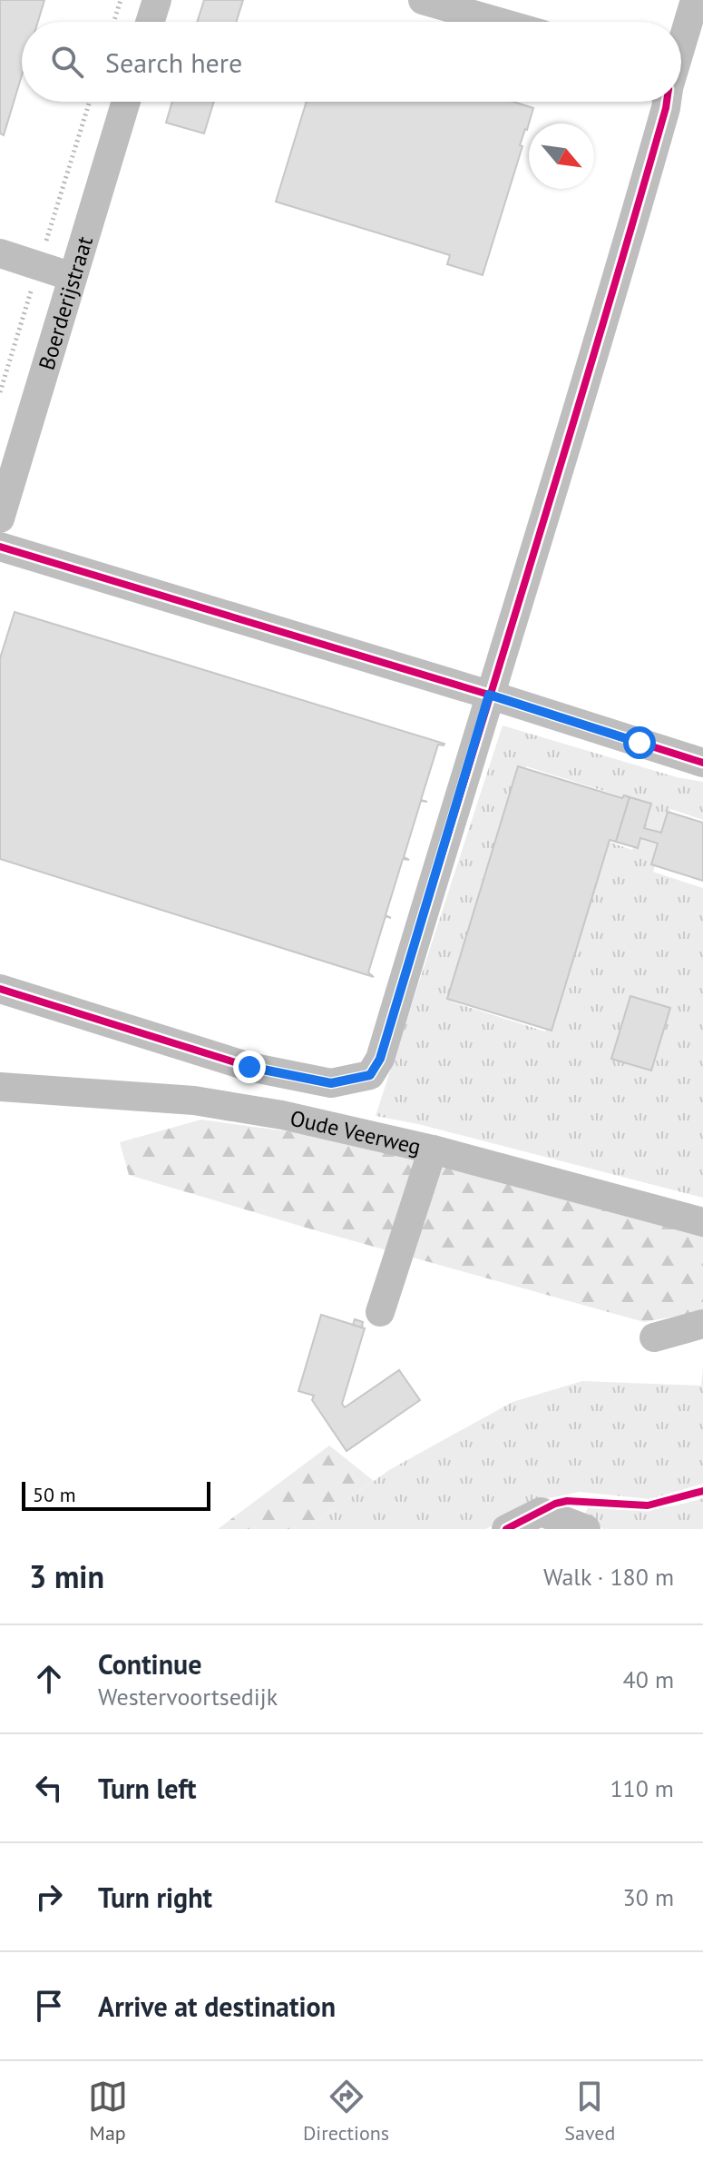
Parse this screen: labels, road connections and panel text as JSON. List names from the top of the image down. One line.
{"streets":{"street":["Boerderijstraat","Oude Veerweg"]},"scale_bar":"50 m","north":"bottom right","page":{"search":"Search here","scale":"50 m","heading":["3 min","Walk · 180 m"],"list":[["Continue","Westervoortsedijk","40 m"],["Turn left","110 m"],["Turn right","30 m"],"Arrive at destination"],"nav":["Map","Directions","Saved"]}}
